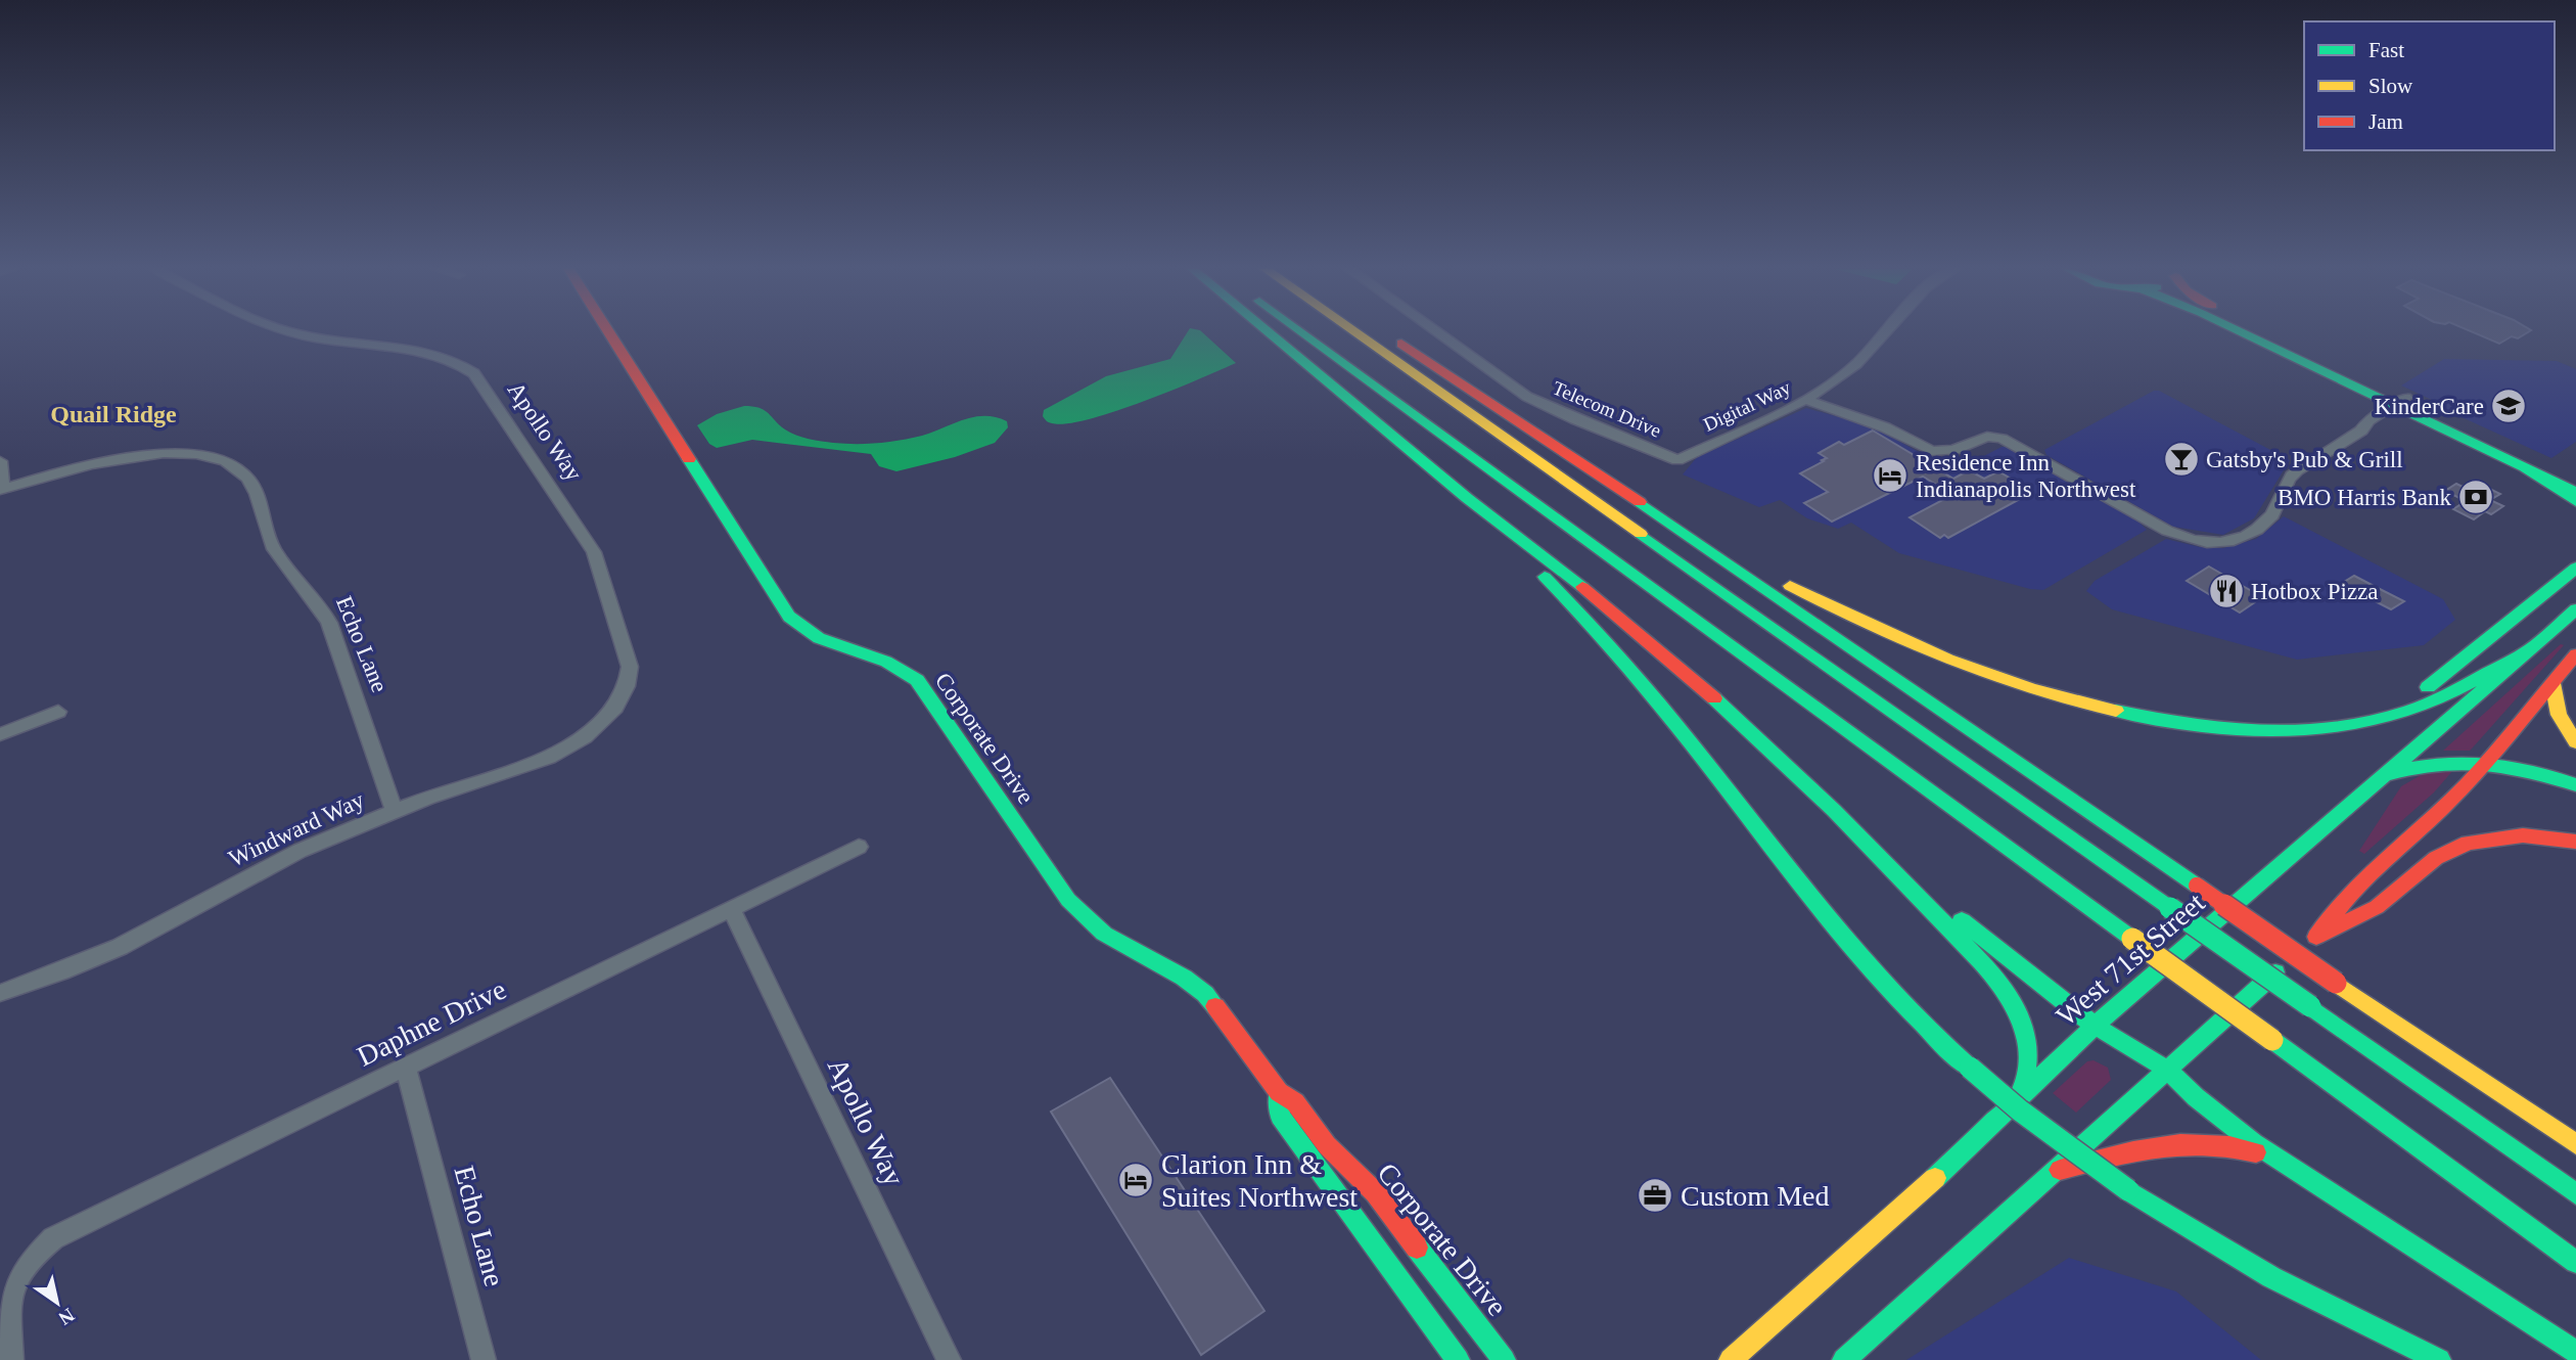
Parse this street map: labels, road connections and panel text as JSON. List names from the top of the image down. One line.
{"streets":{"main road":["Corporate Drive","West 71st Street"],"street":["Digital Way","Telecom Drive","Apollo Way","Echo Lane","Windward Way","Daphne Drive"]},"crossings":[["Digital Way","Telecom Drive"],["Apollo Way","Windward Way"],["Apollo Way","Daphne Drive"],["Echo Lane","Windward Way"],["Echo Lane","Daphne Drive"]],"districts":["Quail Ridge"],"places":{"school or university":["KinderCare"],"bar":["Gatsby's Pub & Grill"],"hotel":["Residence Inn Indianapolis Northwest","Clarion Inn & Suites Northwest"],"bank":["BMO Harris Bank"],"restaurant":["Hotbox Pizza"],"office":["Custom Med"]},"legend":["Fast","Slow","Jam"],"north":"bottom right"}
